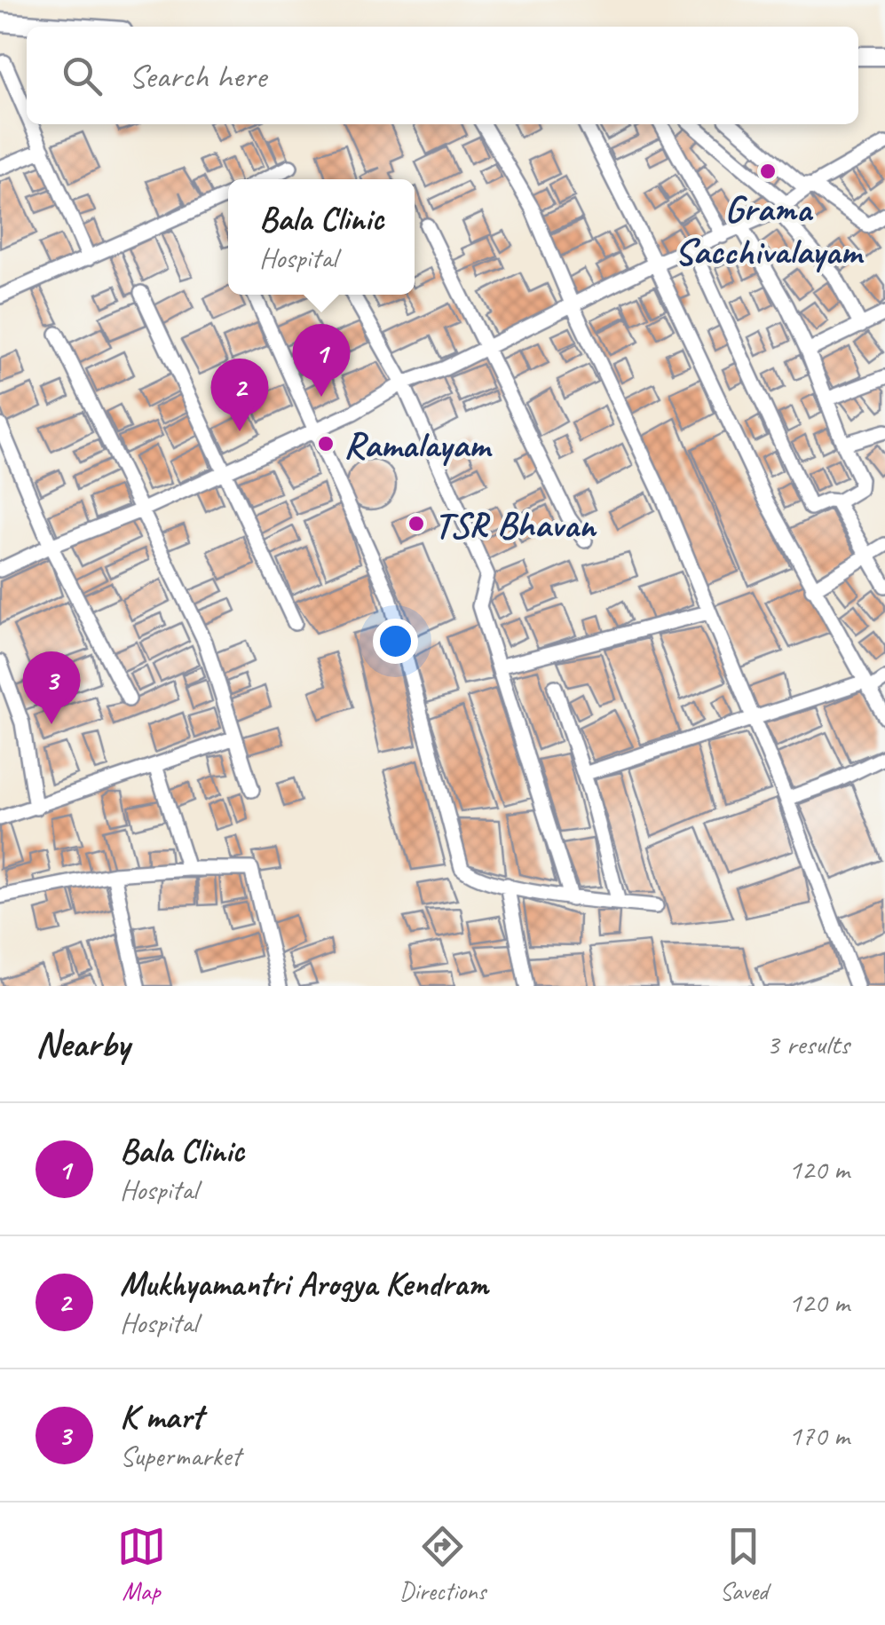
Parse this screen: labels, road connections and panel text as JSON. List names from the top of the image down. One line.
{"places":["Grama Sacchivalayam","Ramalayam","TSR Bhavan"],"page":{"search":"Search here","popup":["Bala Clinic","Hospital"],"pins":["1","2","3"],"heading":["Nearby","3 results"],"list":[{"mark":"1","name":"Bala Clinic","note":"Hospital","value":"120 m"},{"mark":"2","name":"Mukhyamantri Arogya Kendram","note":"Hospital","value":"120 m"},{"mark":"3","name":"K mart","note":"Supermarket","value":"170 m"}],"nav":["Map","Directions","Saved"]}}
